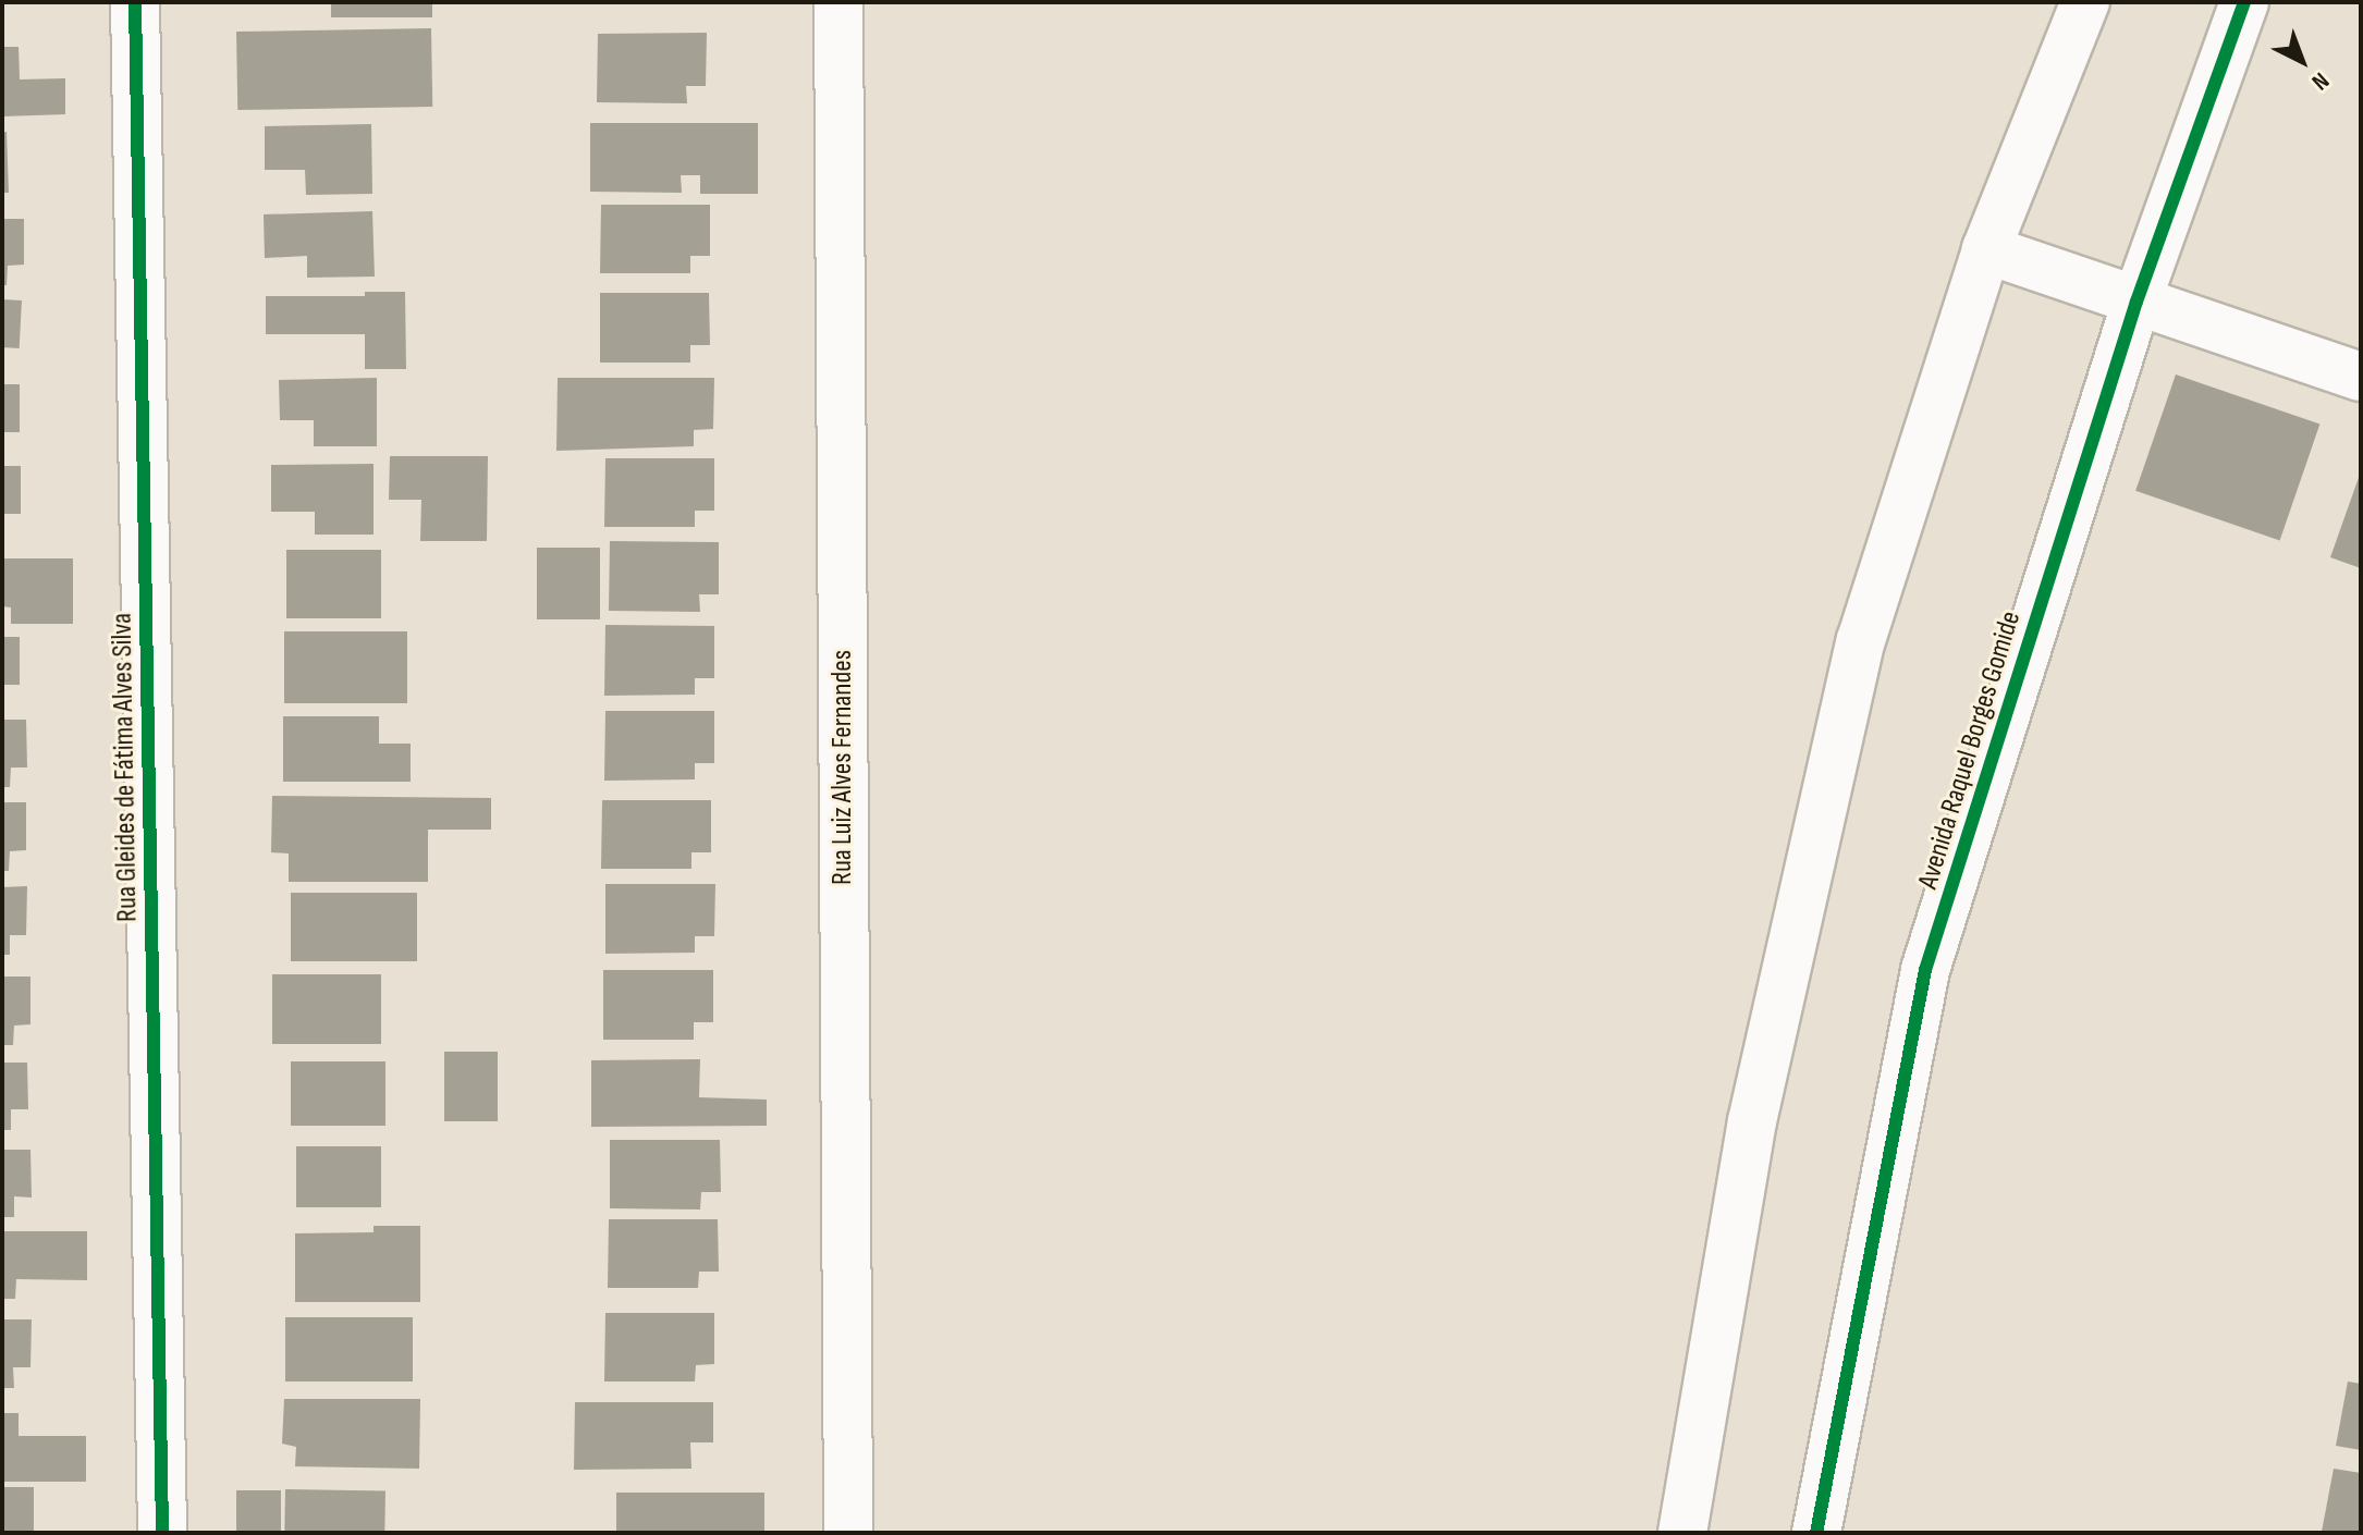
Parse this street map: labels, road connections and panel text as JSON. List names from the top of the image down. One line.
{"streets":{"street":["Avenida Raquel Borges Gomide","Rua Gleides de Fátima Alves Silva","Rua Luiz Alves Fernandes"]},"north":"bottom right"}
